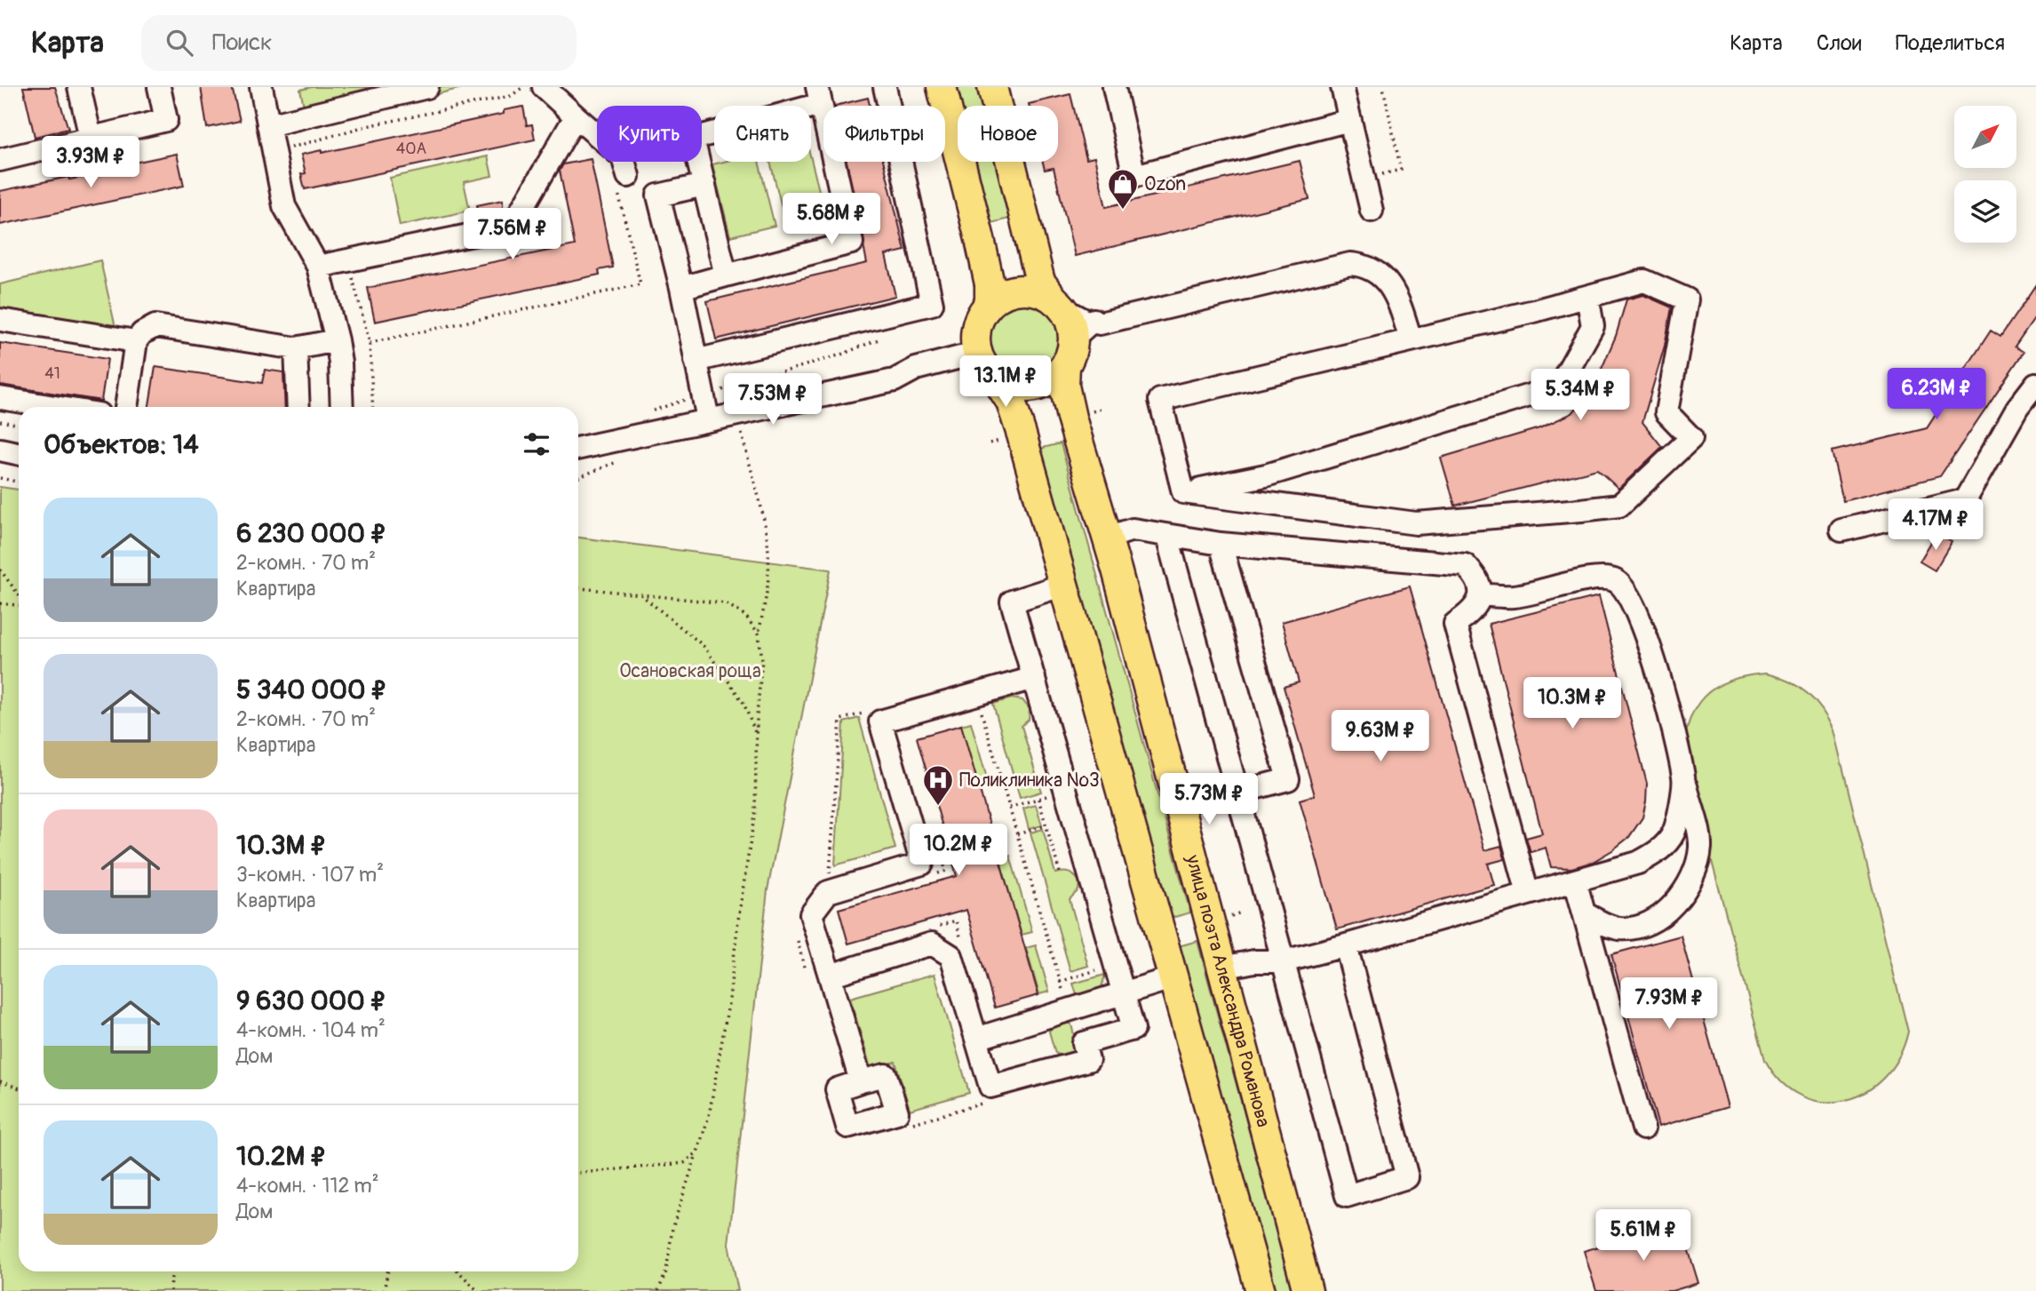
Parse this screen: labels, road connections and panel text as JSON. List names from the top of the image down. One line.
{"streets":{"main road":["улица поэта Александра Романова"]},"parks":["Осановская роща"],"places":{"shop":["Ozon"],"hospital":["Поликлиника №3"]},"house_numbers":["40А","41"],"north":"top right","page":{"header":"Карта","search":"Поиск","nav":["Карта","Слои","Поделиться"],"chip":["Купить","Снять","Фильтры","Новое"],"price":["3.93M ₽","5.68M ₽","7.56M ₽","13.1M ₽","6.23M ₽","5.34M ₽","7.53M ₽","4.17M ₽","10.3M ₽","9.63M ₽","5.73M ₽","10.2M ₽","7.93M ₽","5.61M ₽"],"heading":"Объектов: 14","list":[{"name":"6 230 000 ₽","note":"2-комн. · 70 m² · Квартира"},{"name":"5 340 000 ₽","note":"2-комн. · 70 m² · Квартира"},{"name":"10.3M ₽","note":"3-комн. · 107 m² · Квартира"},{"name":"9 630 000 ₽","note":"4-комн. · 104 m² · Дом"},{"name":"10.2M ₽","note":"4-комн. · 112 m² · Дом"}]}}
